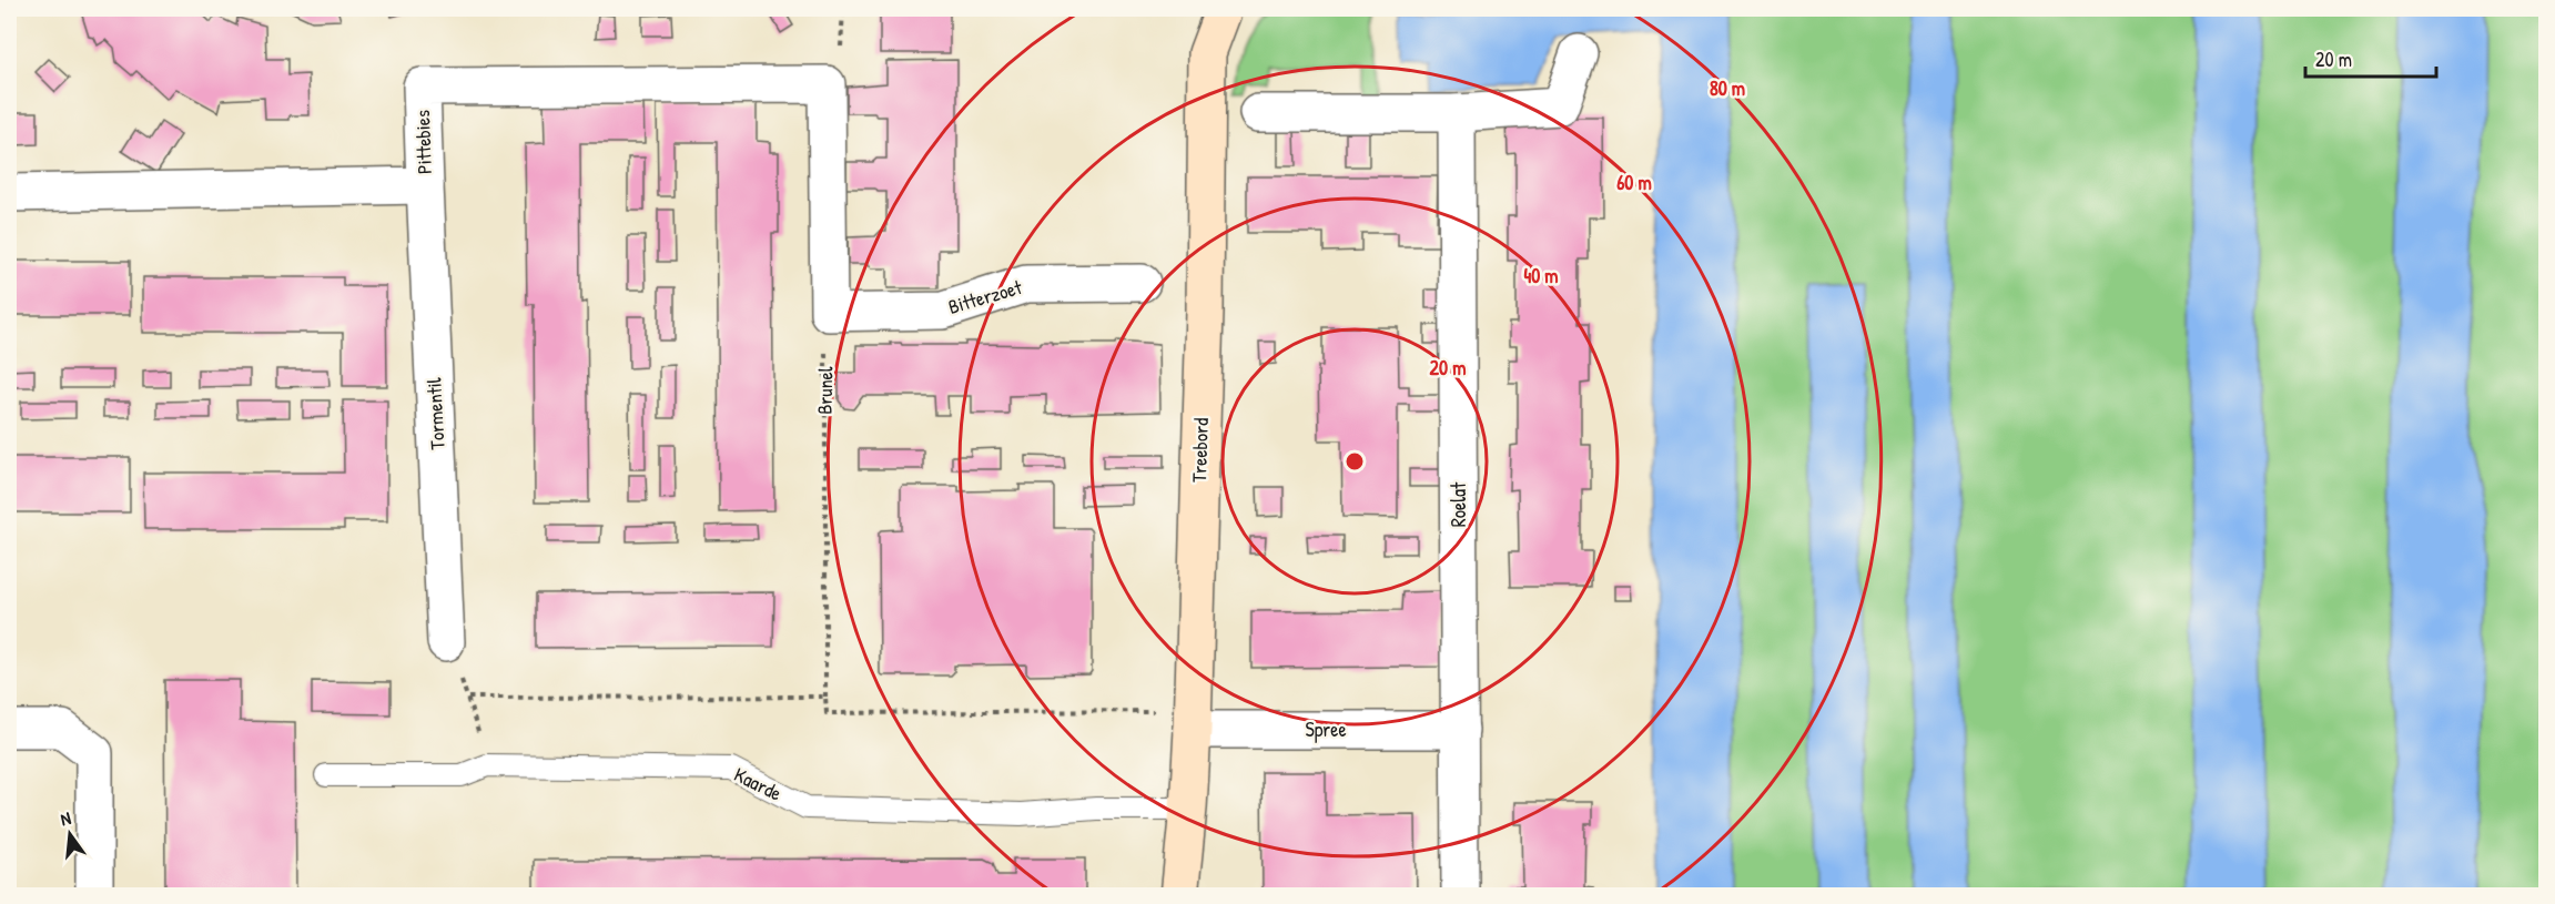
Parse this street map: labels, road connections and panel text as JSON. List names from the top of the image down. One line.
{"streets":{"street":["Pittebies","Bitterzoet","Tormentil","Treebord","Roelat","Spree"],"lane":["Kaarde"],"path":["Brunel"]},"crossings":[["Pittebies","Bitterzoet"],["Pittebies","Brunel"],["Pittebies","Tormentil"],["Bitterzoet","Brunel"],["Treebord","Spree"],["Treebord","Kaarde"],["Roelat","Spree"]],"scale_bar":"20 m","north":"top","rings":["80 m","60 m","40 m","20 m"]}
